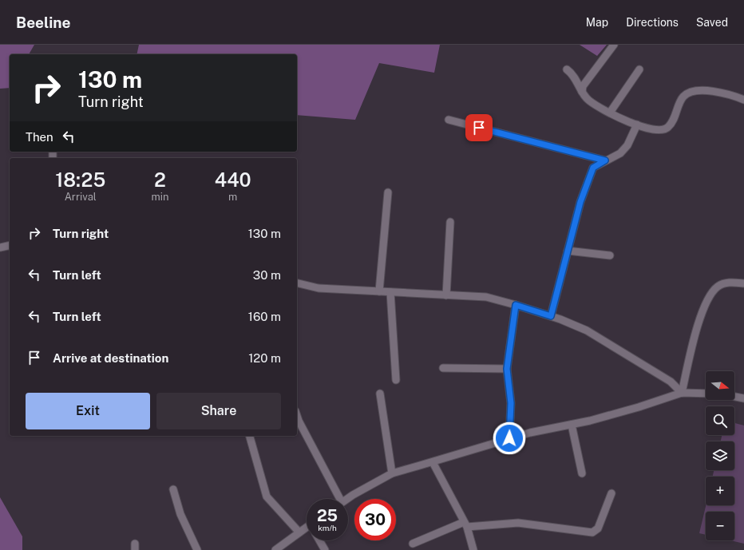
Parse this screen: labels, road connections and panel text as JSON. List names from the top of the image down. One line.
{"north":"right","page":{"header":"Beeline","nav":["Map","Directions","Saved"],"turn":["130 m","Turn right"],"then":"Then","eta":["18:25","Arrival","2","min","440","m"],"list":[{"name":"Turn right","value":"130 m"},{"name":"Turn left","value":"30 m"},{"name":"Turn left","value":"160 m"},{"name":"Arrive at destination","value":"120 m"}],"map_buttons":["+","−"],"buttons":["Exit","Share"],"speed":"25 km/h","limit":"30"}}
